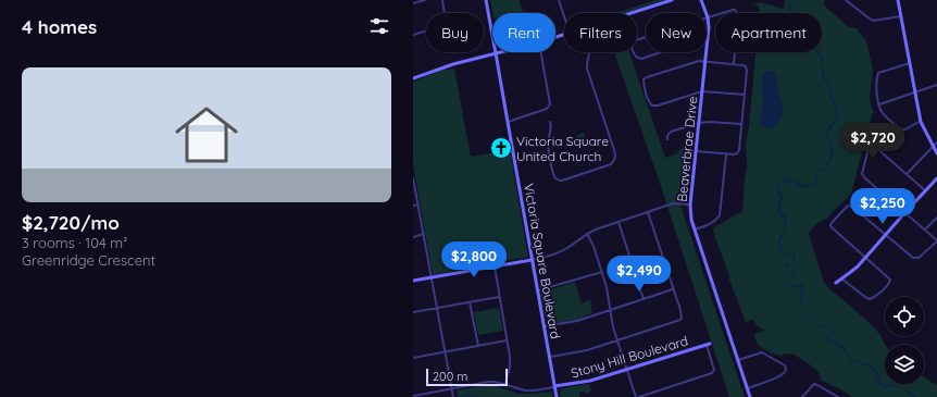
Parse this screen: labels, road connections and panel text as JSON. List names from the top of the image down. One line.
{"streets":{"street":["Beaverbrae Drive","Victoria Square Boulevard","Stony Hill Boulevard"]},"crossings":[["Victoria Square Boulevard","Stony Hill Boulevard"]],"places":{"church":["Victoria Square United Church"]},"scale_bar":"200 m","page":{"heading":"4 homes","chip":["Buy","Rent","Filters","New","Apartment"],"list":[{"name":"$2,720/mo","note":"3 rooms · 104 m² · Greenridge Crescent"}],"price":["$2,720","$2,250","$2,800","$2,490"],"scale":"200 m"}}
